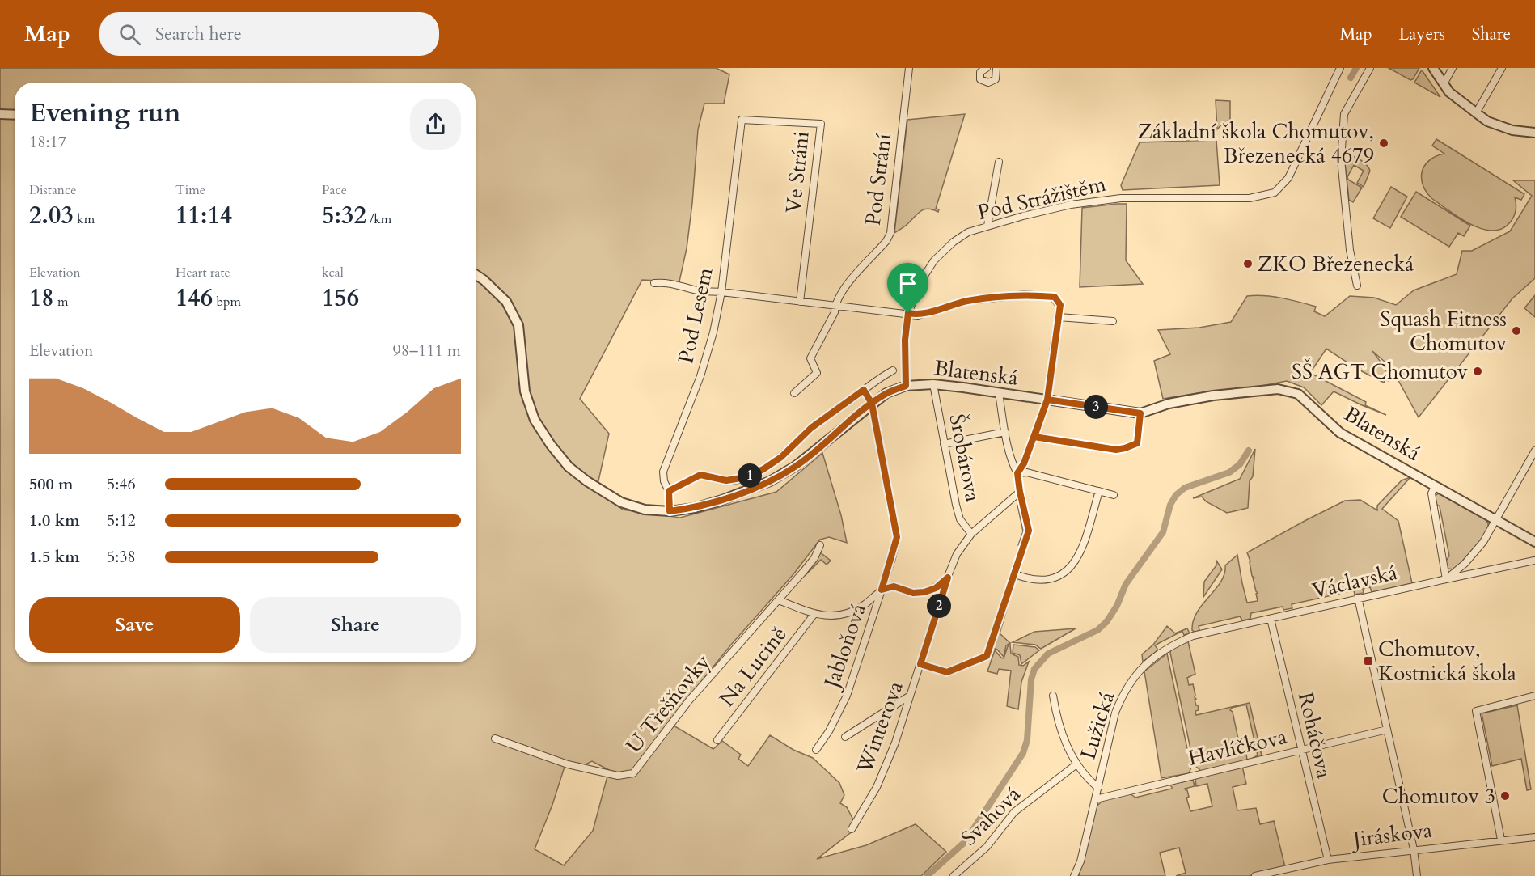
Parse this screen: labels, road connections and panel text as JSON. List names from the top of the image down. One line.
{"streets":{"street":["Ve Stráni","Pod Strání","Pod Strážištěm","Pod Lesem","Blatenská","Šrobárova","Václavská","Jabloňová","Na Lucině","U Třešňovky","Lužická","Winterova","Roháčova","Havlíčkova","Svahová","Jiráskova"]},"crossings":[["Ve Stráni","Pod Lesem"],["Pod Strážištěm","Blatenská"],["Pod Lesem","Blatenská"],["Blatenská","Šrobárova"],["Blatenská","Václavská"],["Blatenská","Jabloňová"],["Šrobárova","Winterova"],["Václavská","Lužická"],["Václavská","Roháčova"],["Lužická","Roháčova"],["Lužická","Havlíčkova"],["Roháčova","Havlíčkova"],["Roháčova","Jiráskova"]],"places":{"other":["Základní škola Chomutov, Březenecká 4679","ZKO Březenecká","Squash Fitness Chomutov","SŠ AGT Chomutov","Chomutov 3"],"transit":["Chomutov, Kostnická škola"]},"page":{"header":"Map","search":"Search here","nav":["Map","Layers","Share"],"heading":["Evening run","18:17"],"stats":[["Distance","2.03 km"],["Time","11:14"],["Pace","5:32 /km"],["Elevation","18 m"],["Heart rate","146 bpm"],["kcal","156"]],"chart":["Elevation","98–111 m"],"pins":["3","1","2"],"list":[{"name":"500 m","note":"5:46"},{"name":"1.0 km","note":"5:12"},{"name":"1.5 km","note":"5:38"}],"buttons":["Save","Share"]}}
